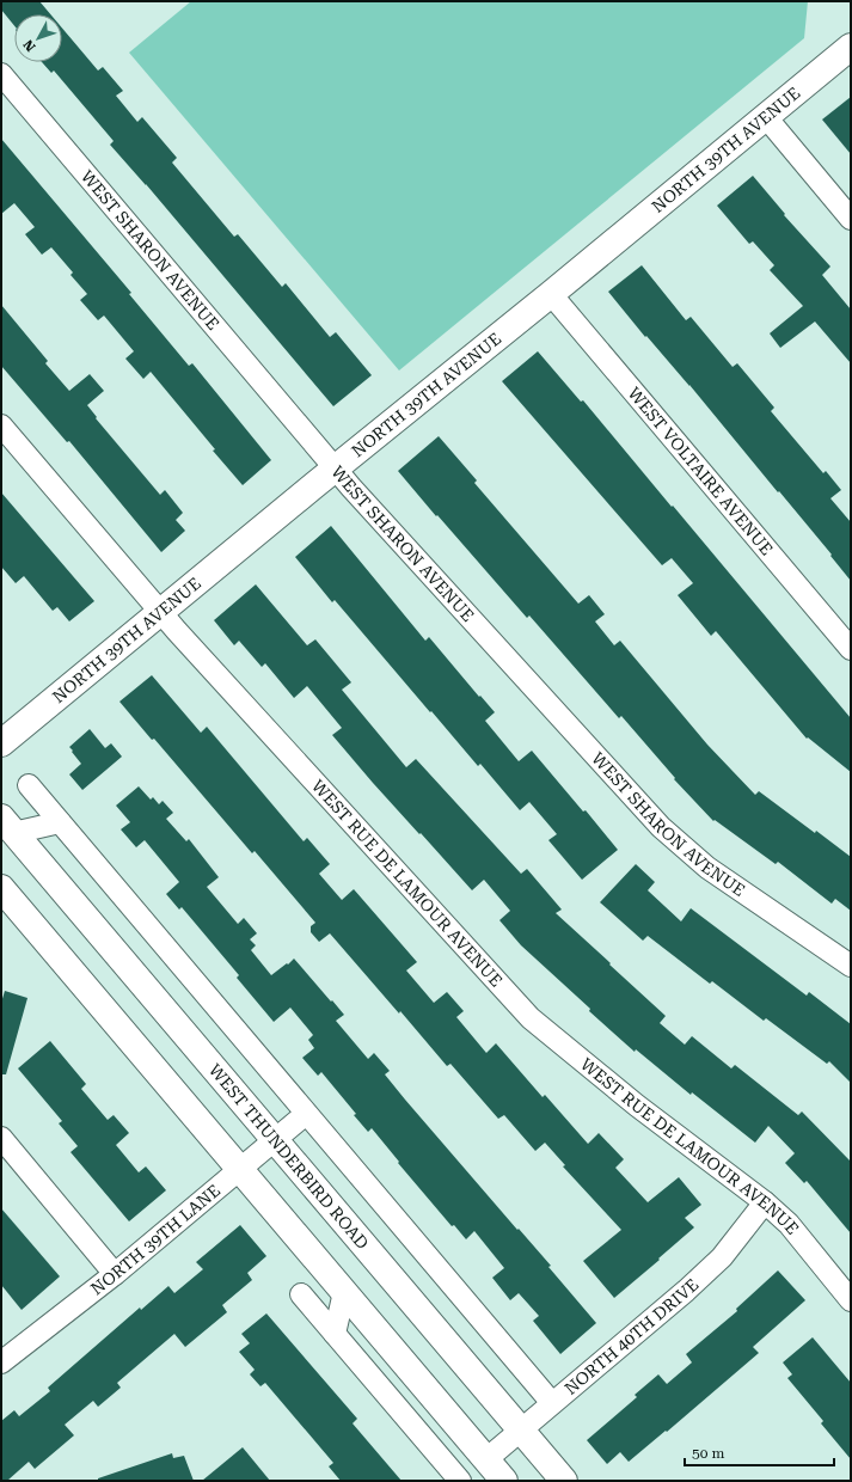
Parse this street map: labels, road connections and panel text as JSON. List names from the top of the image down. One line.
{"streets":{"main road":["NORTH 39TH AVENUE","WEST THUNDERBIRD ROAD"],"street":["WEST SHARON AVENUE","WEST VOLTAIRE AVENUE","WEST RUE DE LAMOUR AVENUE","NORTH 39TH LANE","NORTH 40TH DRIVE"]},"crossings":[["NORTH 39TH AVENUE","WEST SHARON AVENUE"],["NORTH 39TH AVENUE","WEST VOLTAIRE AVENUE"],["NORTH 39TH AVENUE","WEST RUE DE LAMOUR AVENUE"],["WEST RUE DE LAMOUR AVENUE","NORTH 40TH DRIVE"],["WEST THUNDERBIRD ROAD","NORTH 39TH LANE"],["WEST THUNDERBIRD ROAD","NORTH 40TH DRIVE"]],"scale_bar":"50 m","north":"bottom left"}
